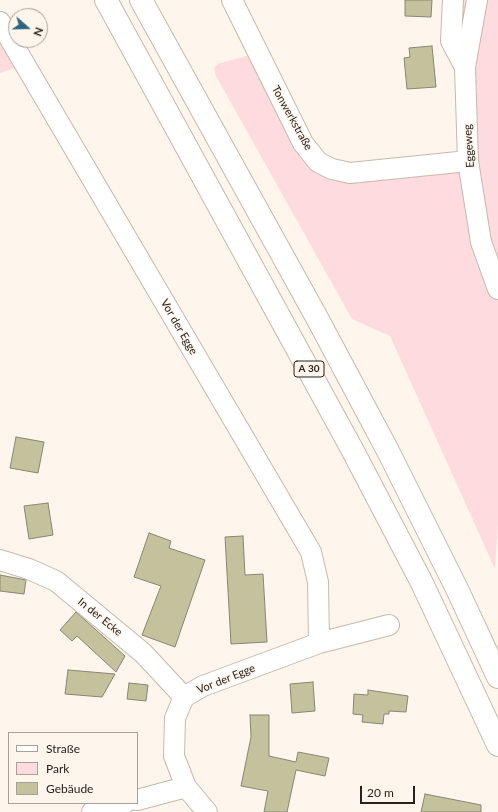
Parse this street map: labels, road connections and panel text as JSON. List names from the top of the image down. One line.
{"streets":{"highway":["A 30"],"street":["Tonwerkstraße","Eggeweg","Vor der Egge","In der Ecke"]},"crossings":[["Tonwerkstraße","Eggeweg"],["Vor der Egge","In der Ecke"]],"legend":["Straße","Park","Gebäude"],"scale_bar":"20 m","north":"right"}
